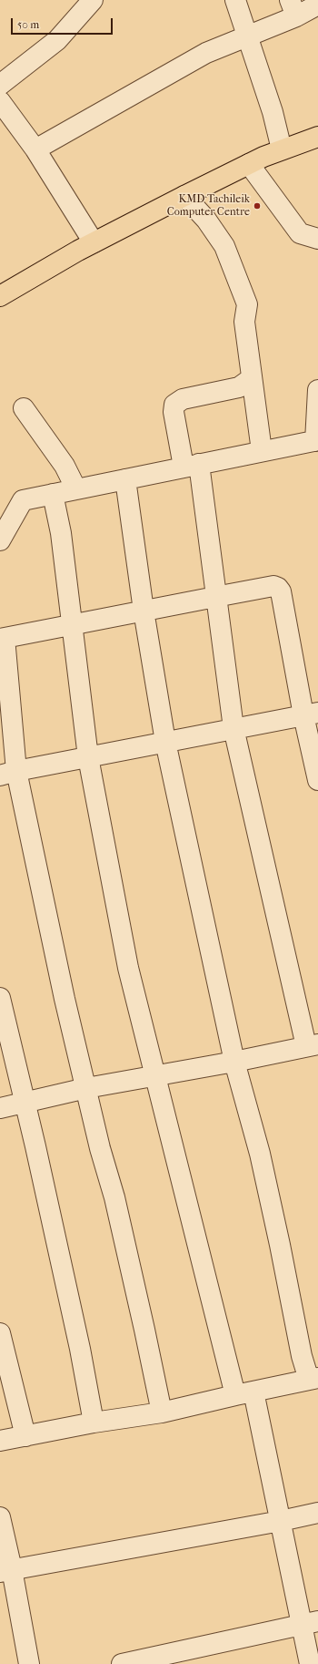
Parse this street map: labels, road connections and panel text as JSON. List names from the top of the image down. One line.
{"places":["KMD Tachileik Computer Centre"],"scale_bar":"50 m"}
